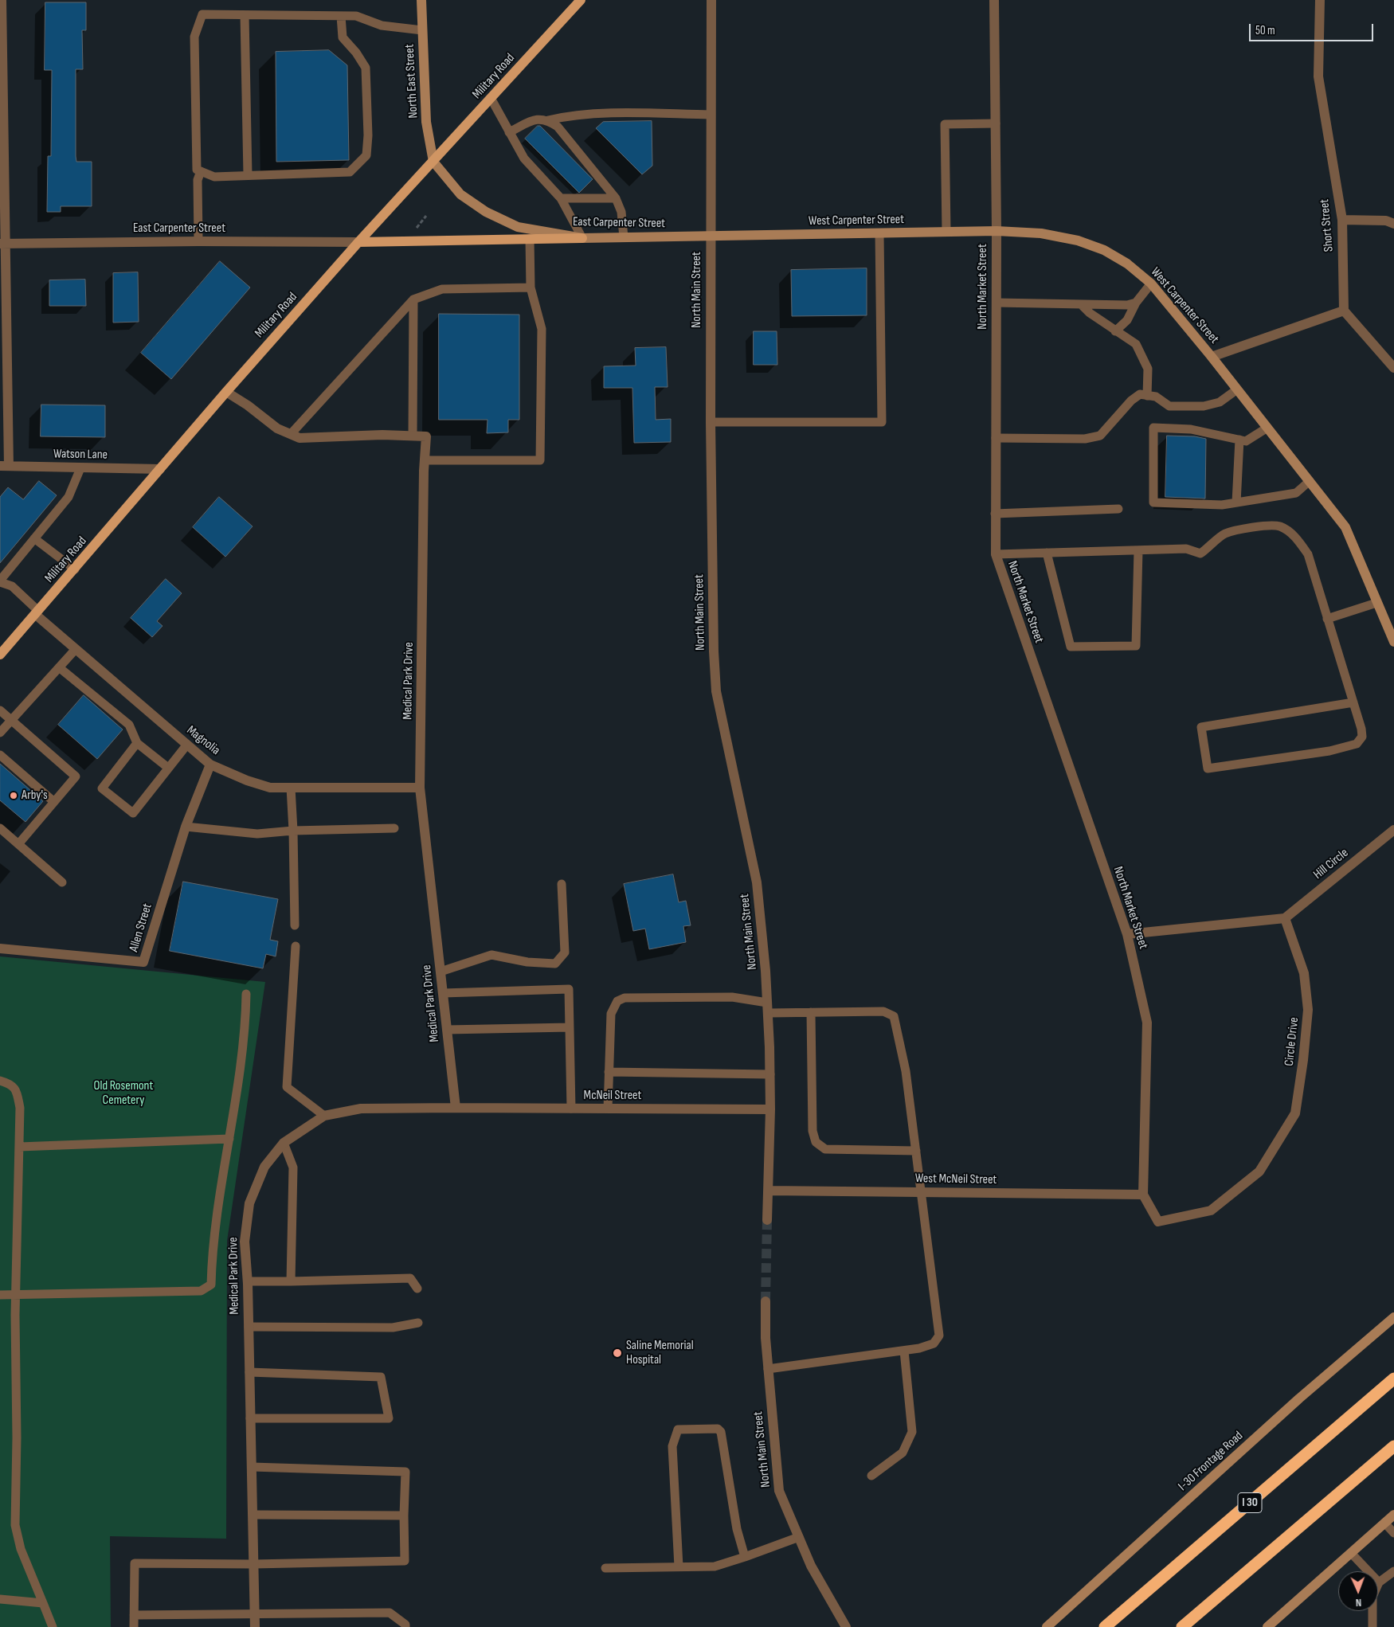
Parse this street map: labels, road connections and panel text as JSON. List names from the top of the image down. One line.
{"streets":{"highway":["I 30"],"main road":["Military Road","North East Street","West Carpenter Street","East Carpenter Street","I-30 Frontage Road"],"street":["Short Street","North Market Street","North Main Street","Watson Lane","Medical Park Drive","Magnolia","Hill Circle","Allen Street","Circle Drive","McNeil Street","West McNeil Street"]},"crossings":[["Military Road","North East Street"],["Military Road","East Carpenter Street"],["Military Road","Watson Lane"],["Military Road","Medical Park Drive"],["Military Road","Magnolia"],["North East Street","East Carpenter Street"],["West Carpenter Street","East Carpenter Street"],["West Carpenter Street","North Market Street"],["West Carpenter Street","North Main Street"],["East Carpenter Street","North Main Street"],["North Market Street","Circle Drive"],["North Market Street","West McNeil Street"],["North Main Street","McNeil Street"],["North Main Street","West McNeil Street"],["Medical Park Drive","Magnolia"],["Medical Park Drive","McNeil Street"],["Magnolia","Allen Street"],["Hill Circle","Circle Drive"],["Circle Drive","West McNeil Street"]],"parks":["Old Rosemont Cemetery"],"places":["Arby's","Saline Memorial Hospital"],"scale_bar":"50 m","north":"bottom"}
